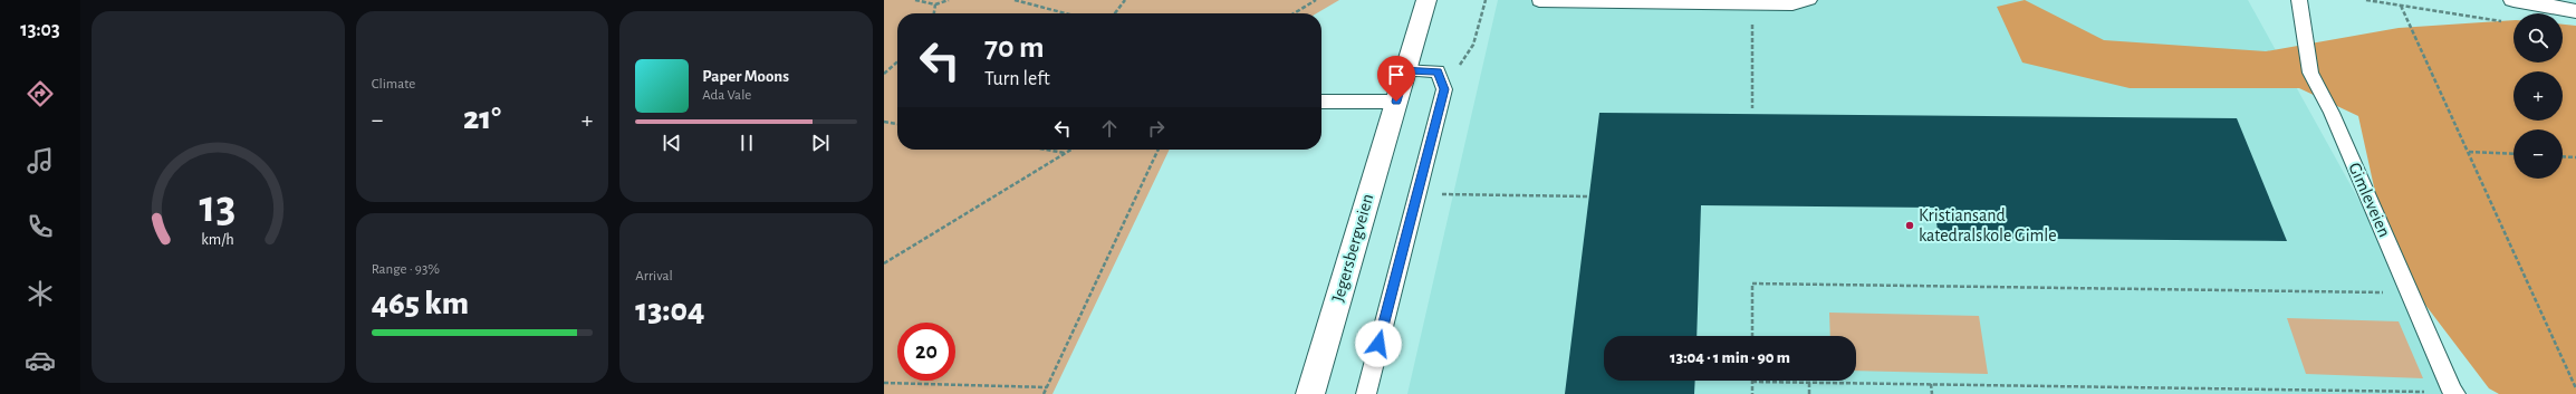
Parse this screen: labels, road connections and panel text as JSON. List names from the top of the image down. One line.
{"streets":{"main road":["Jegersbergveien"],"lane":["Gimleveien"]},"places":["Kristiansand katedralskole Gimle"],"page":{"tabs":"13:03","tile":["Climate",["Range · 93%","465 km"],["Arrival","13:04"]],"map_buttons":["+","−"],"turn":["70 m","Turn left"],"song":["Paper Moons","Ada Vale"],"heat":["−","21°","+"],"limit":"20","trip":"13:04 · 1 min · 90 m","gauge":["13","km/h"]}}
